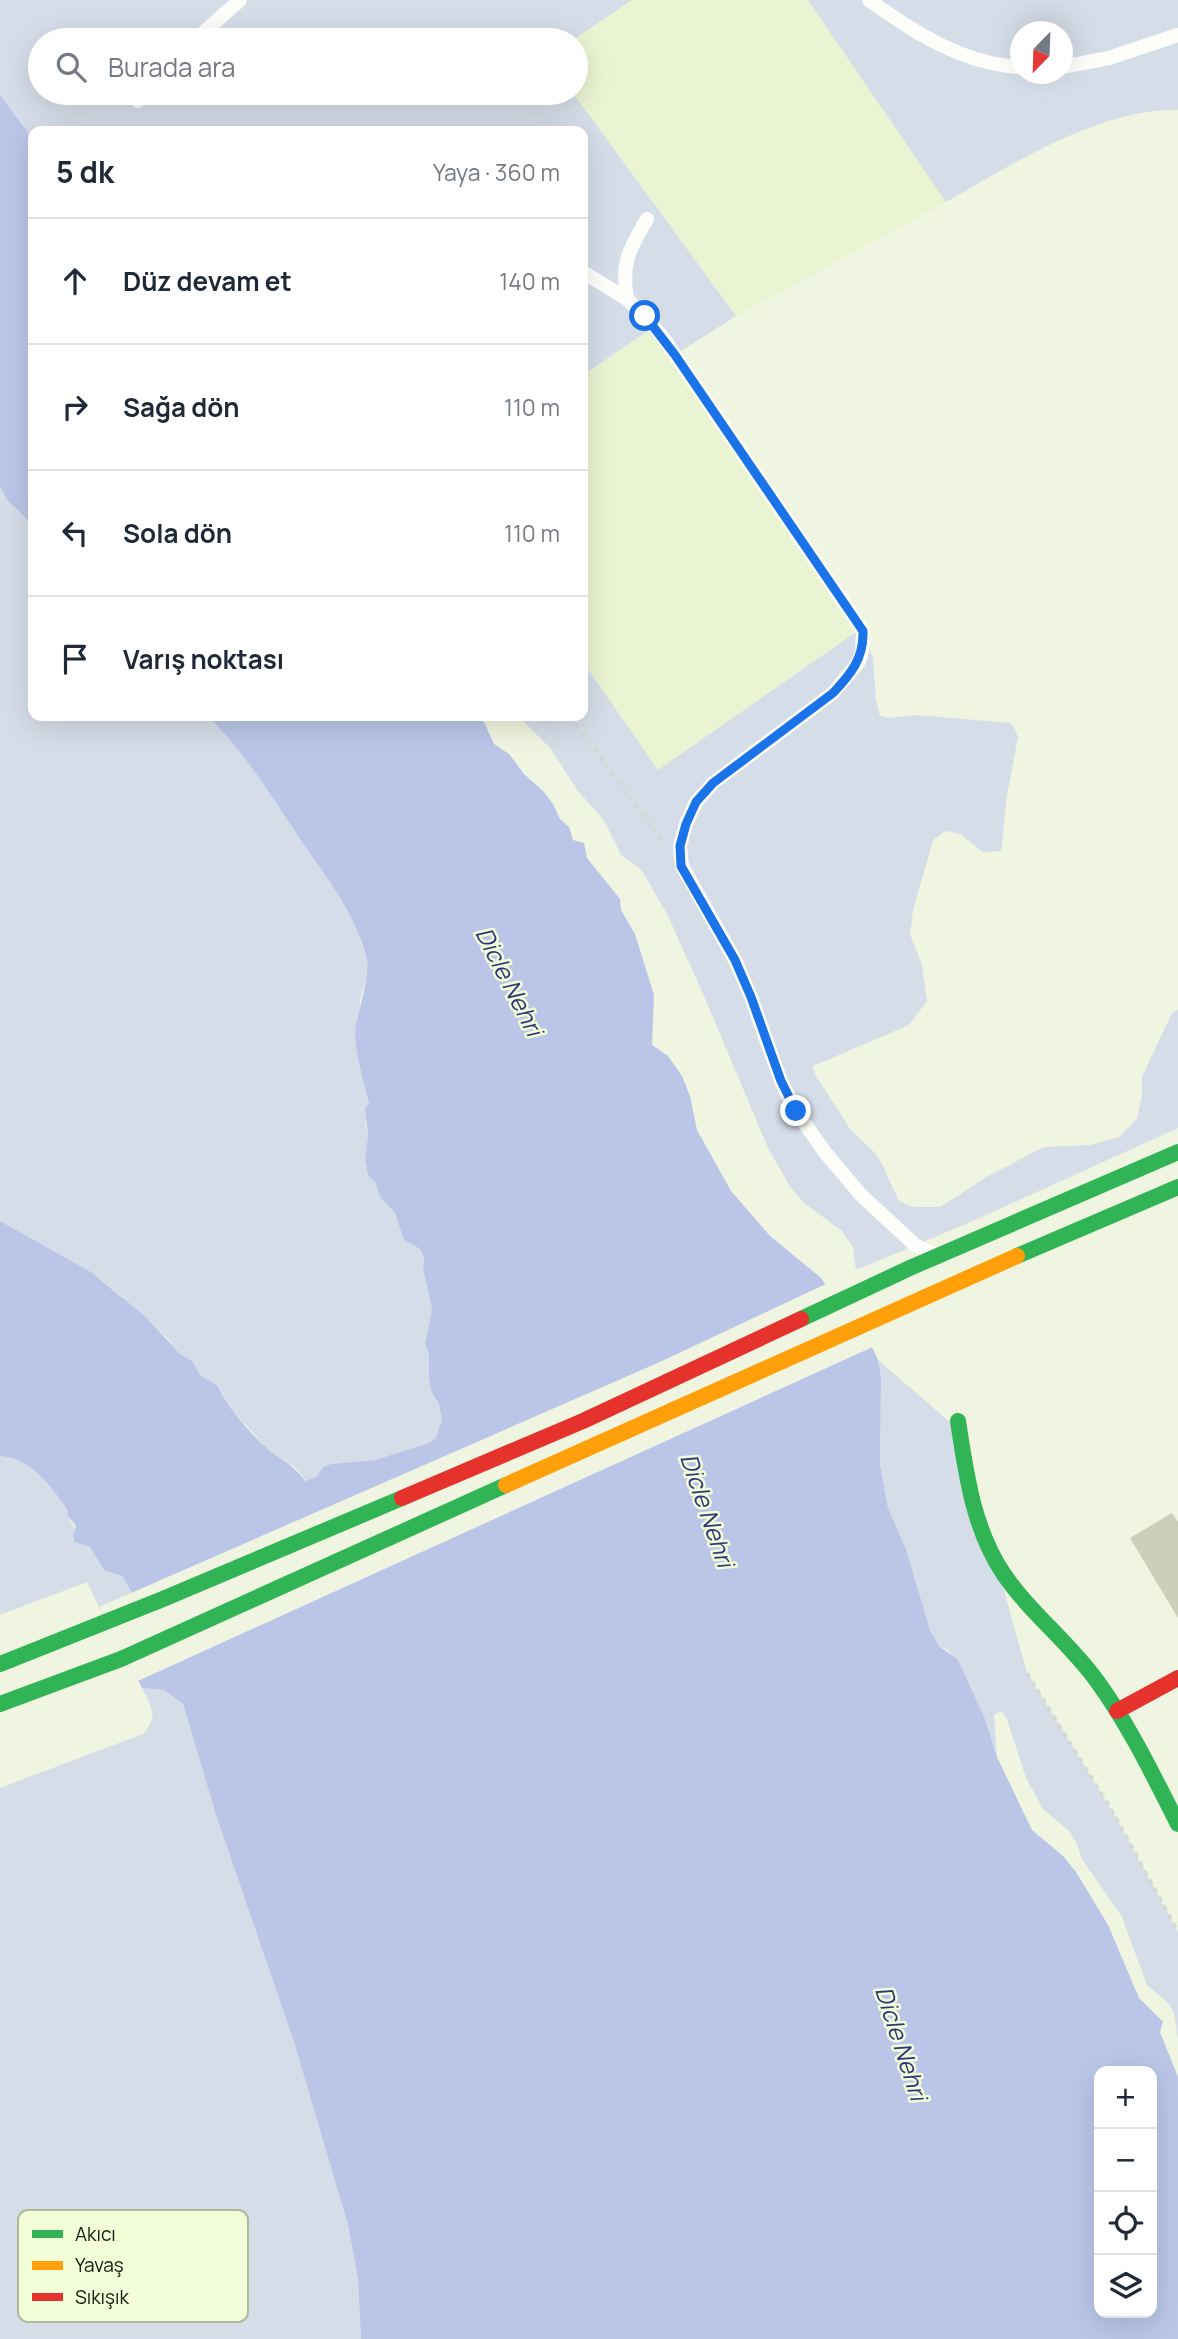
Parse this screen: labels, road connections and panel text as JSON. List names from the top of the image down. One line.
{"water":["Dicle Nehri"],"legend":["Akıcı","Yavaş","Sıkışık"],"north":"bottom left","page":{"search":"Burada ara","heading":["5 dk","Yaya · 360 m"],"list":[["Düz devam et","140 m"],["Sağa dön","110 m"],["Sola dön","110 m"],"Varış noktası"],"map_buttons":["+","−"]}}
